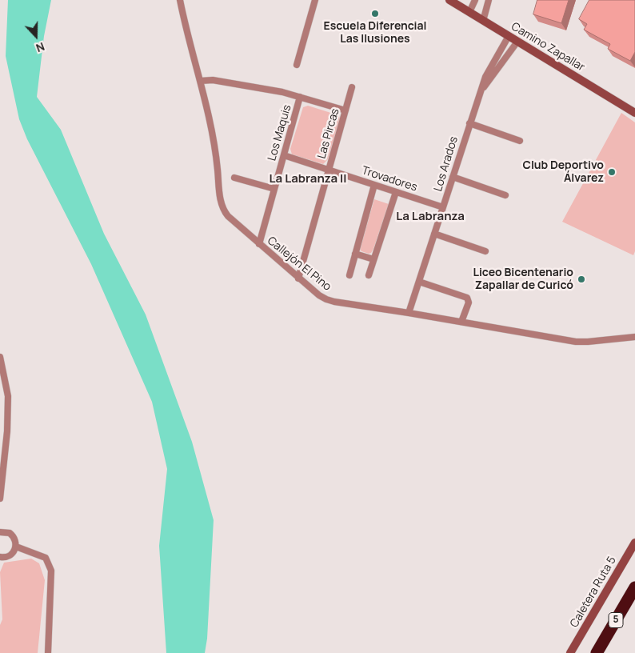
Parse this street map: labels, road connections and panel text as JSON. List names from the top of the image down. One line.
{"streets":{"highway":["5"],"street":["Camino Zapallar","Los Maquis","Las Pircas","Los Arados","Trovadores","Callejón El Pino","Caletera Ruta 5"]},"crossings":[["Camino Zapallar","Los Arados"],["Los Maquis","Trovadores"],["Los Maquis","Callejón El Pino"],["Las Pircas","Trovadores"],["Las Pircas","Callejón El Pino"],["Los Arados","Trovadores"],["Los Arados","Callejón El Pino"]],"districts":["La Labranza II","La Labranza"],"places":["Escuela Diferencial Las Ilusiones","Club Deportivo Álvarez","Liceo Bicentenario Zapallar de Curicó"],"north":"bottom"}
